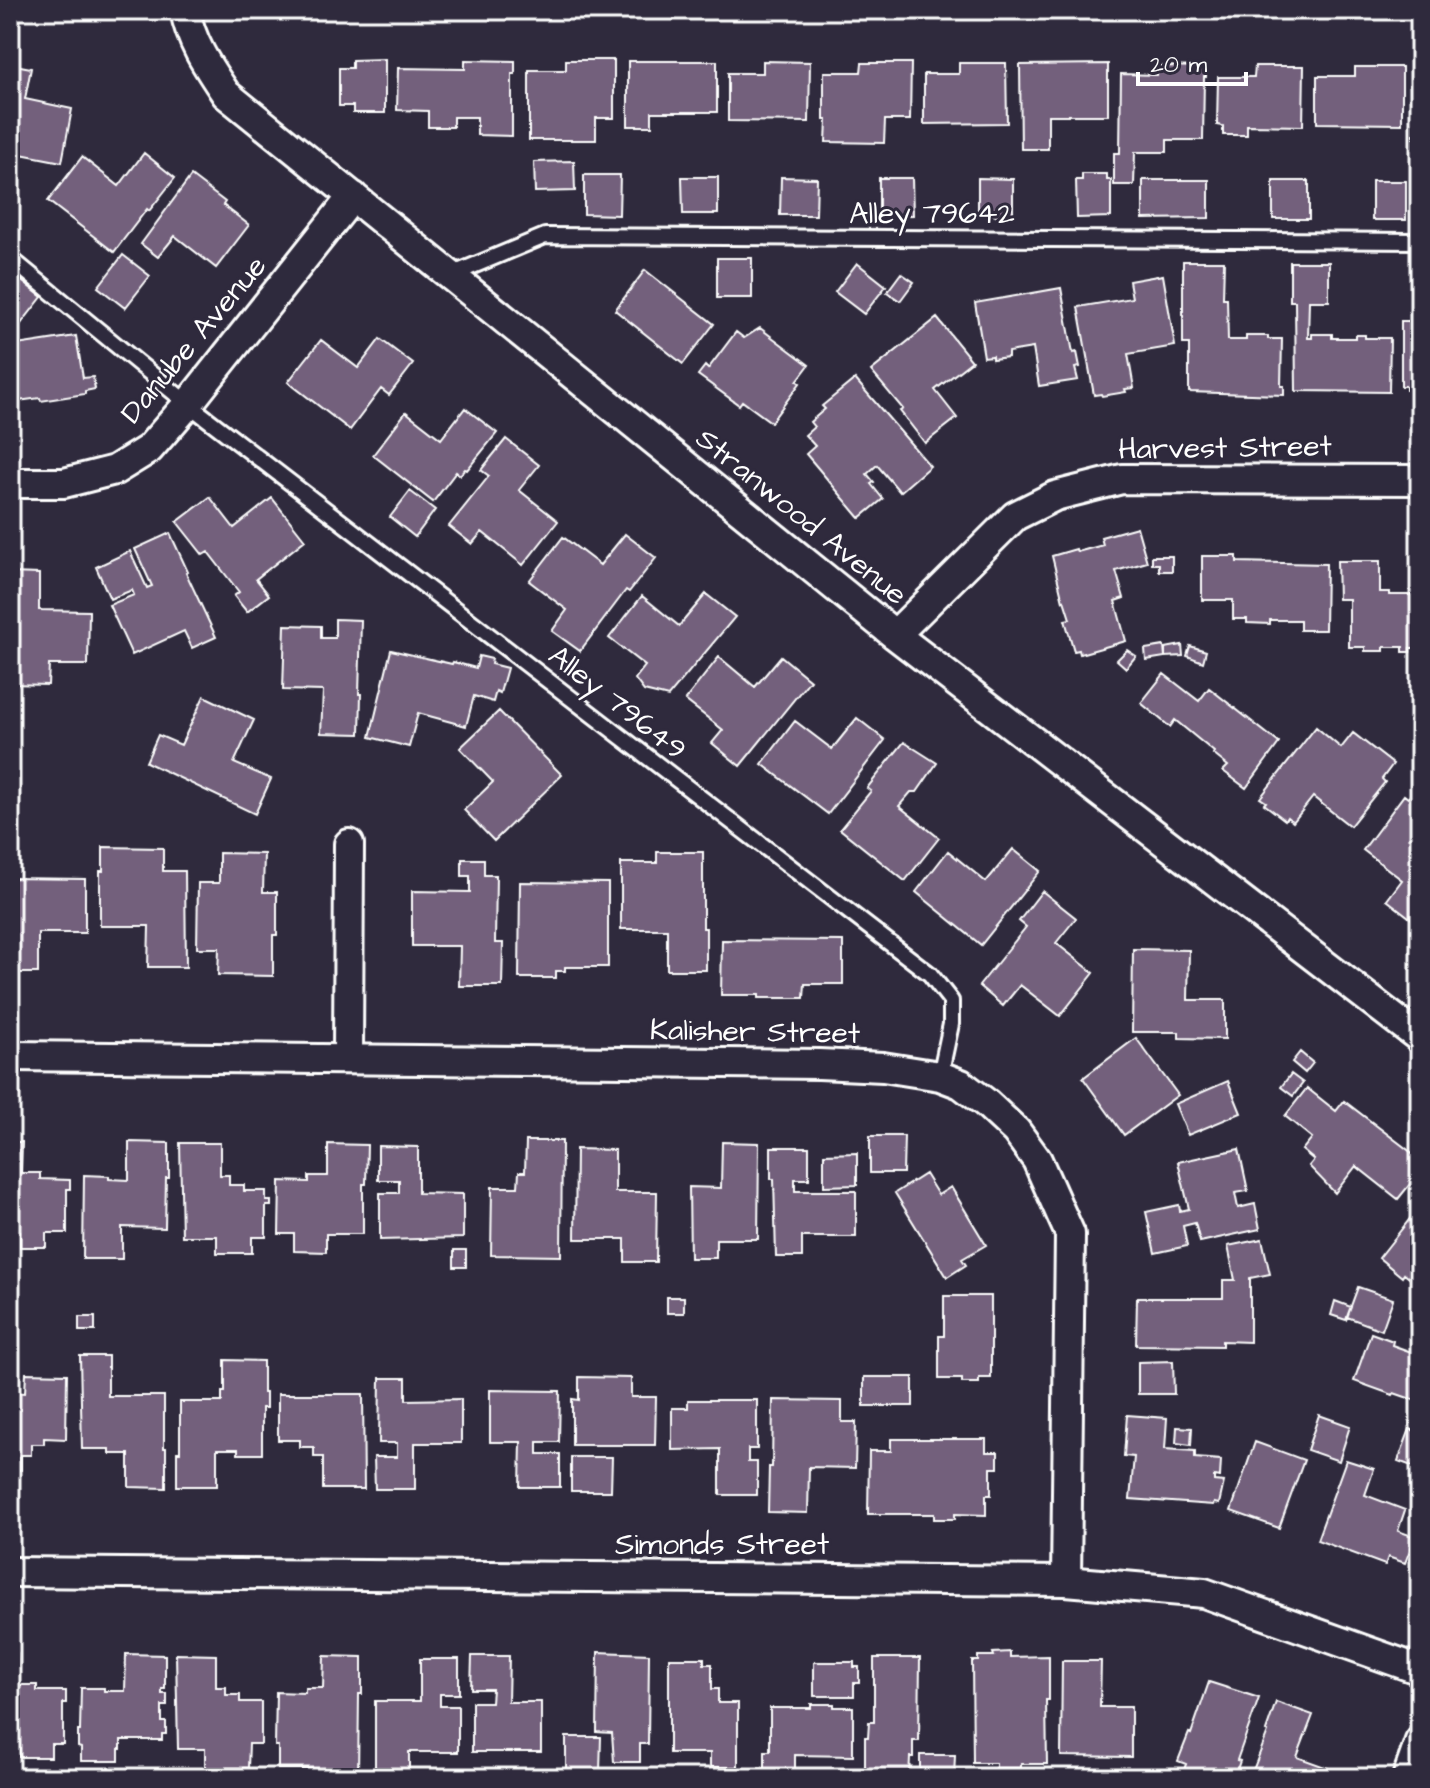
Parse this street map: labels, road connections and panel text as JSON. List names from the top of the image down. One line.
{"streets":{"street":["Danube Avenue","Harvest Street","Stranwood Avenue","Kalisher Street","Simonds Street"],"lane":["Alley 79642","Alley 79649"]},"crossings":[["Alley 79642","Stranwood Avenue"],["Danube Avenue","Stranwood Avenue"],["Danube Avenue","Alley 79649"],["Harvest Street","Stranwood Avenue"],["Alley 79649","Kalisher Street"],["Kalisher Street","Simonds Street"]],"scale_bar":"20 m"}
